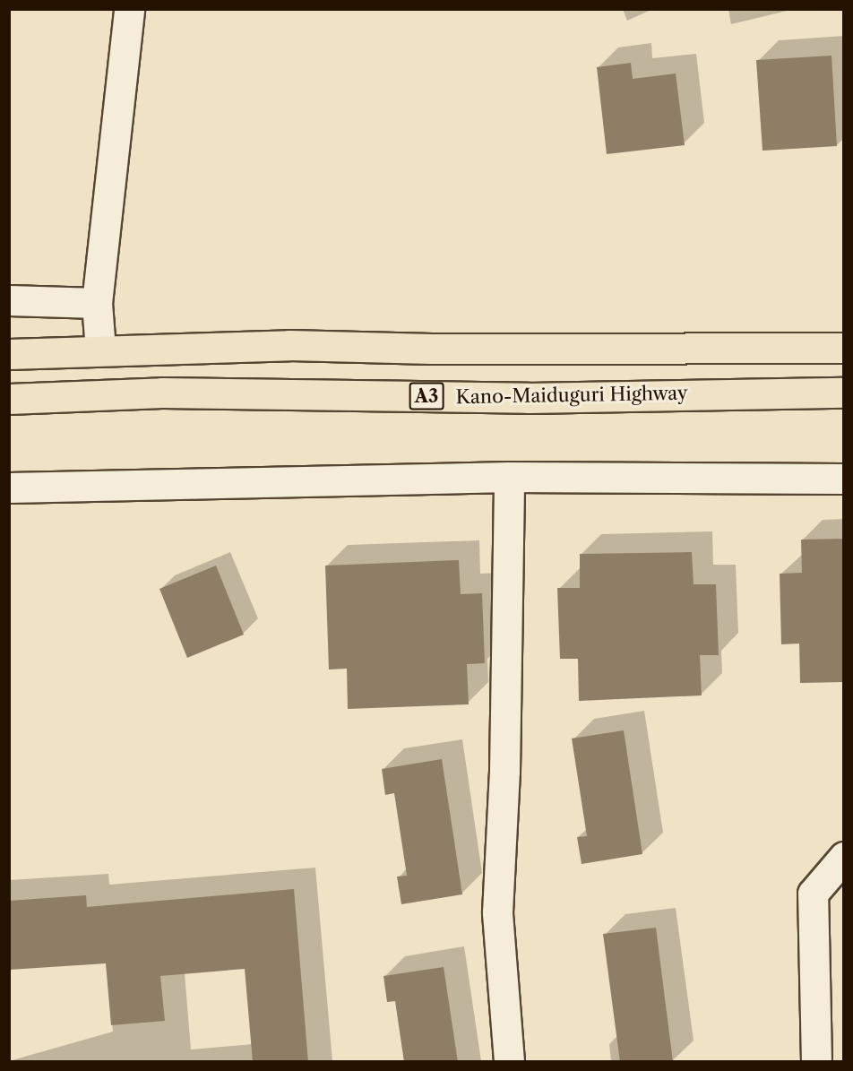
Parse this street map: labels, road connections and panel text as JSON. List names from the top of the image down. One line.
{"streets":{"highway":["Kano-Maiduguri Highway","A3"]}}
